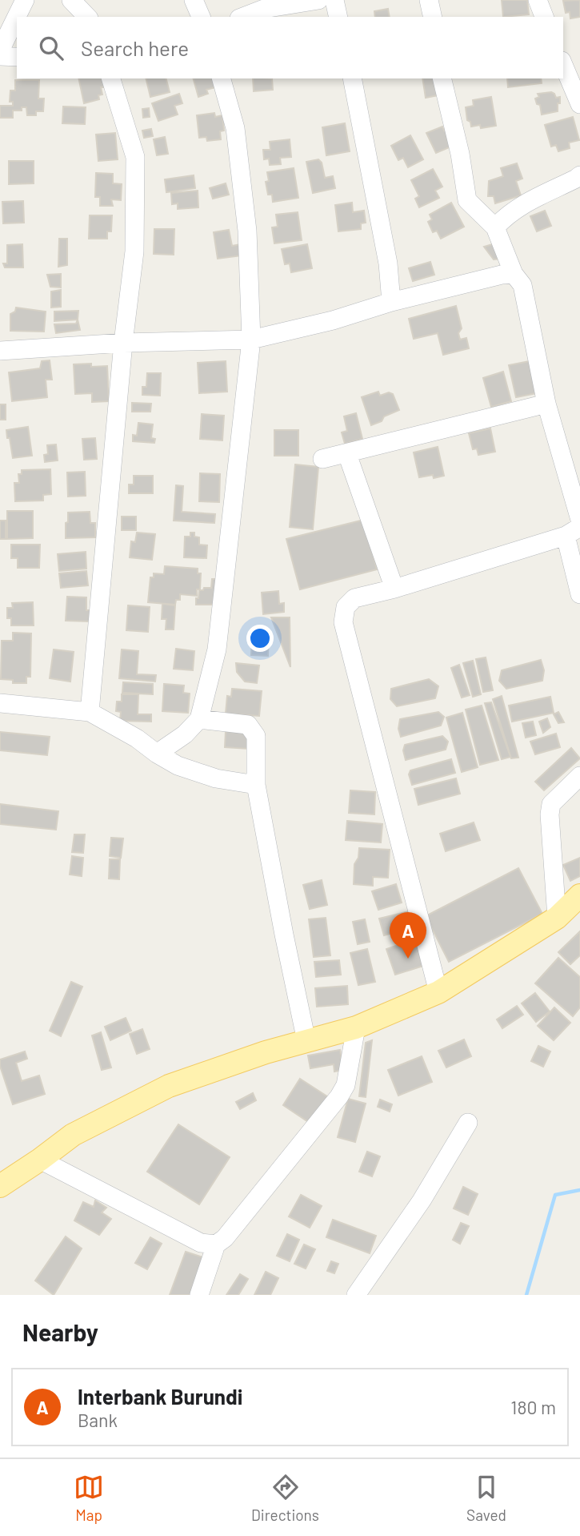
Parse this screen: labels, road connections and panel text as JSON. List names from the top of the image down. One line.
{"page":{"search":"Search here","pins":"A","heading":"Nearby","list":[{"mark":"A","name":"Interbank Burundi","note":"Bank","value":"180 m"}],"nav":["Map","Directions","Saved"]}}
